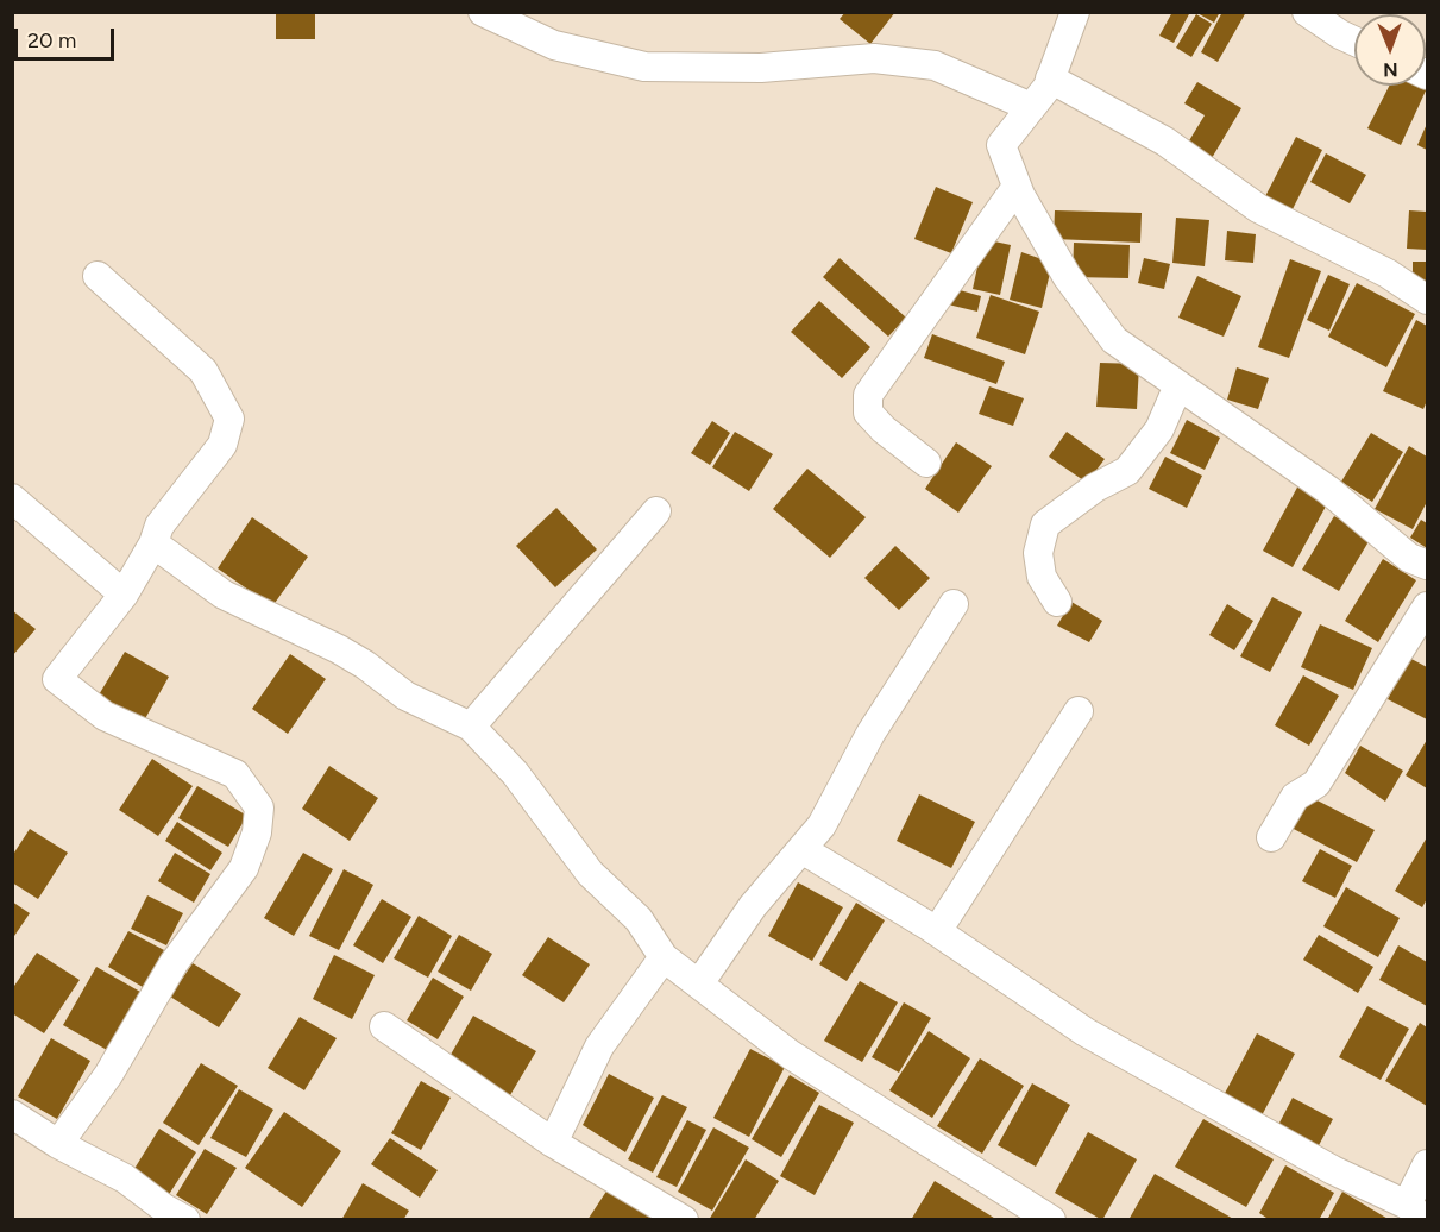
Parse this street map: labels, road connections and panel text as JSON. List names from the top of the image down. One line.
{"scale_bar":"20 m","north":"bottom"}
